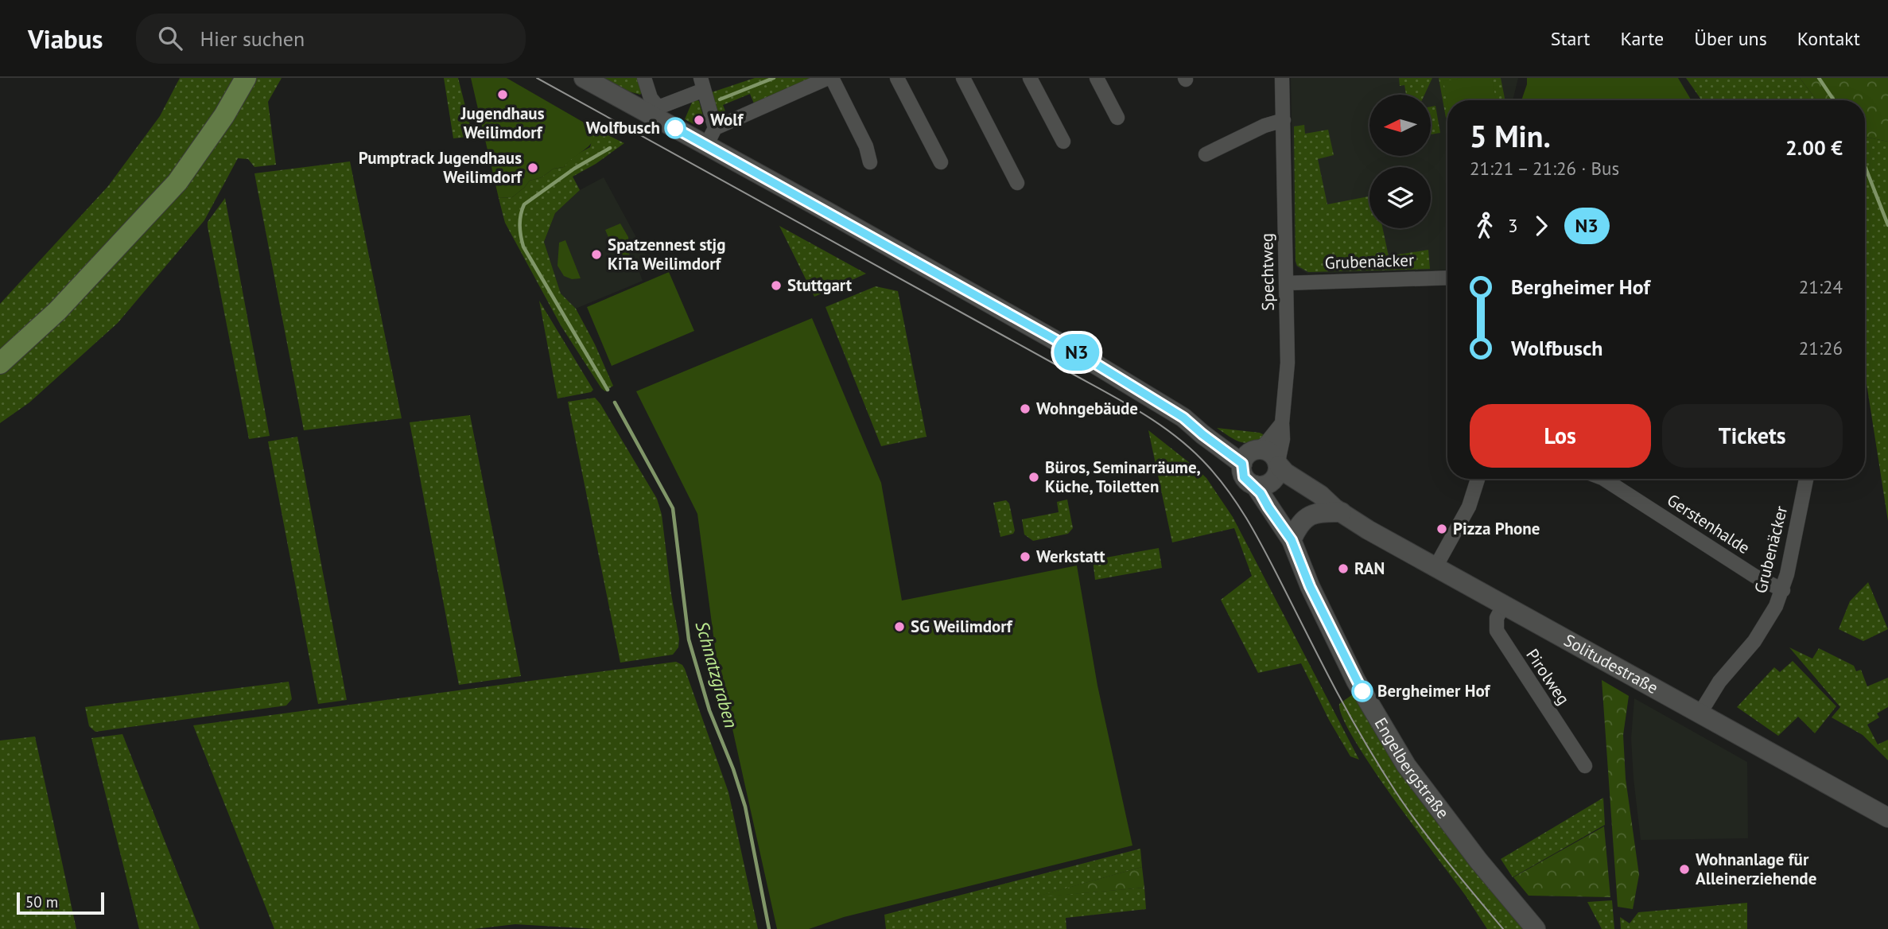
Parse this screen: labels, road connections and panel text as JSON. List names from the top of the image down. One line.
{"streets":{"main road":["Solitudestraße","Engelbergstraße"],"street":["Grubenäcker","Spechtweg","Gerstenhalde","Pirolweg"]},"crossings":[["Grubenäcker","Spechtweg"],["Grubenäcker","Gerstenhalde"],["Grubenäcker","Solitudestraße"],["Spechtweg","Solitudestraße"],["Spechtweg","Engelbergstraße"],["Solitudestraße","Pirolweg"],["Solitudestraße","Engelbergstraße"]],"water":["Schnatzgraben"],"places":["Jugendhaus Weilimdorf","Wolf","Wolfbusch","Pumptrack Jugendhaus Weilimdorf","Spatzennest stjg KiTa Weilimdorf","Stuttgart","Wohngebäude","Büros, Seminarräume, Küche, Toiletten","Pizza Phone","Werkstatt","RAN","SG Weilimdorf","Bergheimer Hof","Wohnanlage für Alleinerziehende"],"lines":["bus line N3"],"scale_bar":"50 m","north":"left","page":{"header":"Viabus","search":"Hier suchen","nav":["Start","Karte","Über uns","Kontakt"],"on_map":"N3","heading":["5 Min.","21:21 – 21:26 · Bus","2.00 €"],"legs":["3","N3"],"list":[{"name":"Bergheimer Hof","value":"21:24"},{"name":"Wolfbusch","value":"21:26"}],"buttons":["Los","Tickets"],"scale":"50 m"}}
